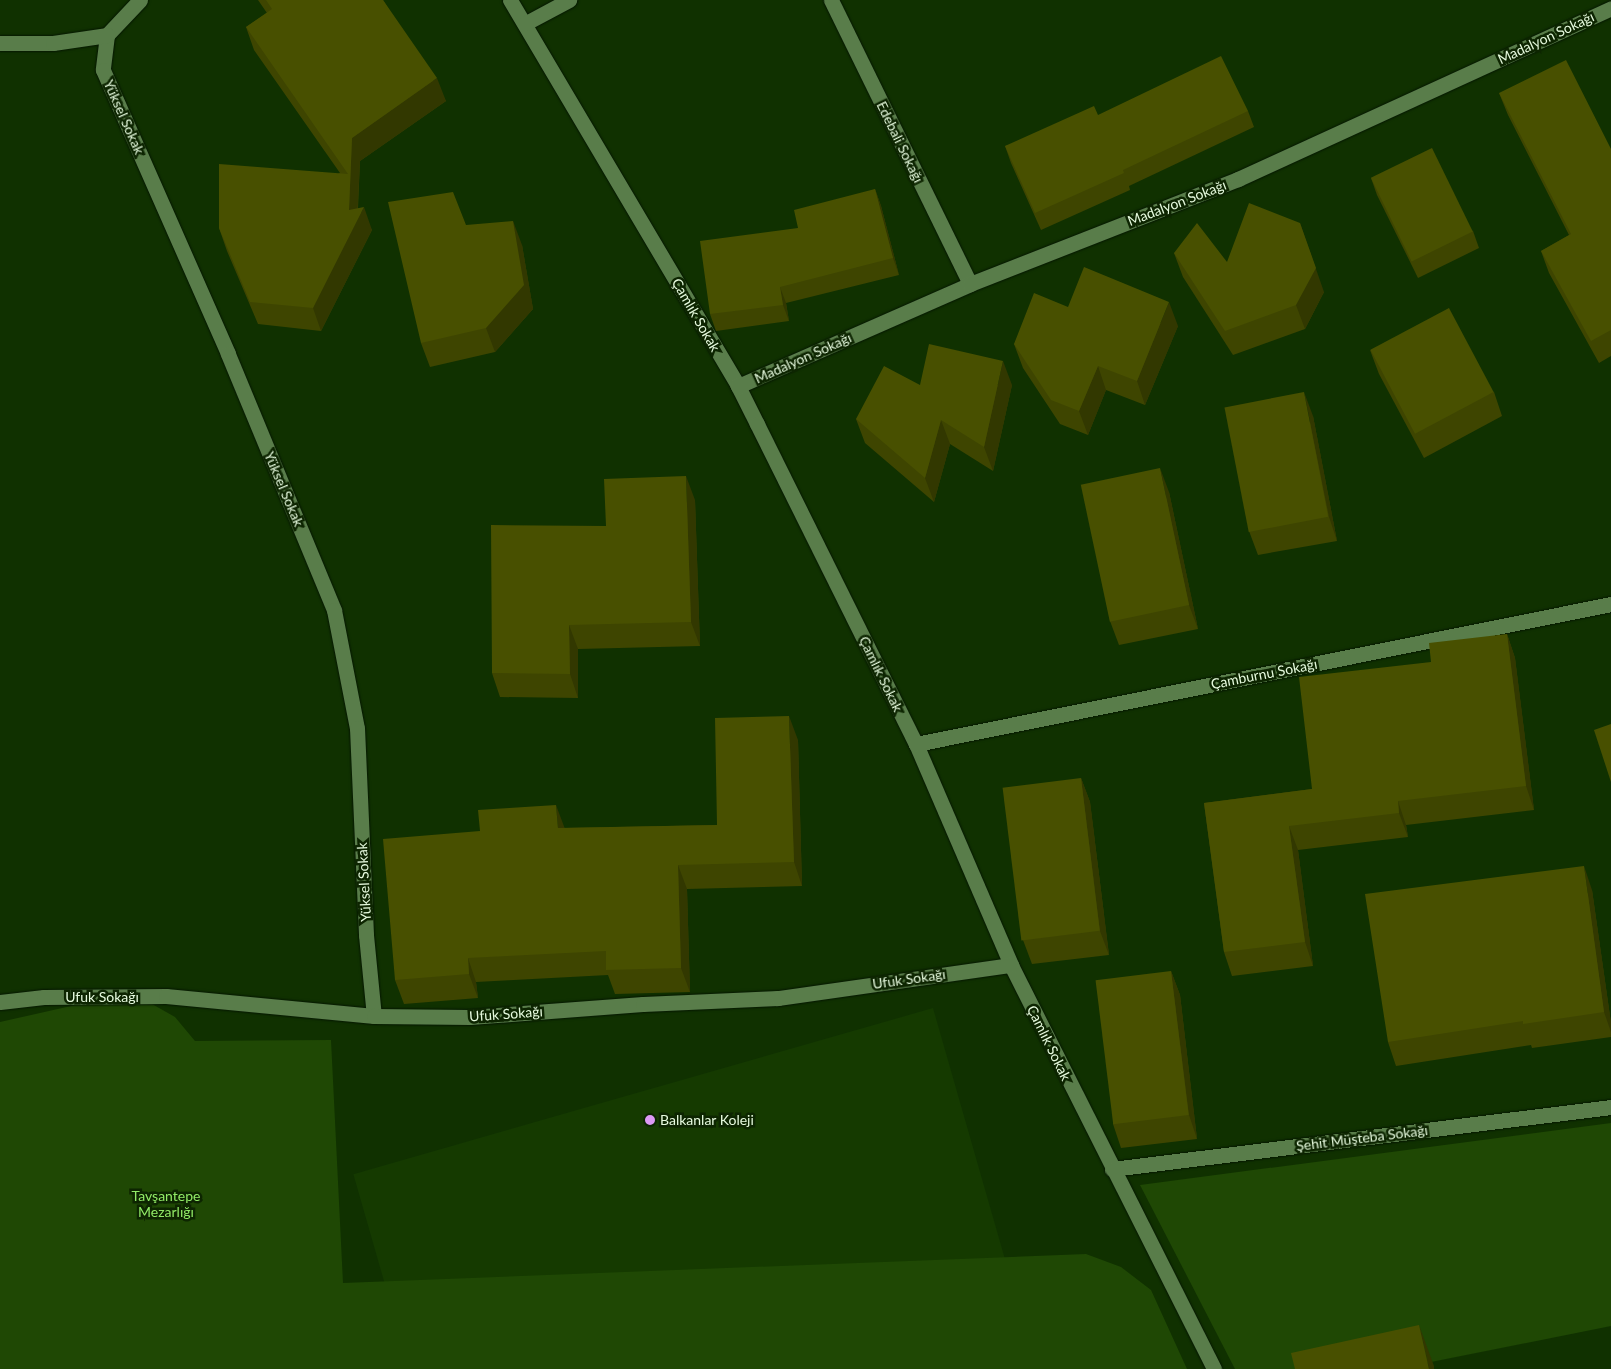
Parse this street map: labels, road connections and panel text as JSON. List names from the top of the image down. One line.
{"streets":{"street":["Madalyon Sokağı","Yüksel Sokak","Edebali Sokağı","Çamlık Sokak","Çamburnu Sokağı","Ufuk Sokağı","Şehit Müşteba Sokağı"]},"crossings":[["Madalyon Sokağı","Edebali Sokağı"],["Madalyon Sokağı","Çamlık Sokak"],["Yüksel Sokak","Ufuk Sokağı"],["Çamlık Sokak","Çamburnu Sokağı"],["Çamlık Sokak","Ufuk Sokağı"],["Çamlık Sokak","Şehit Müşteba Sokağı"]],"parks":["Tavşantepe Mezarlığı"],"places":["Balkanlar Koleji"]}
